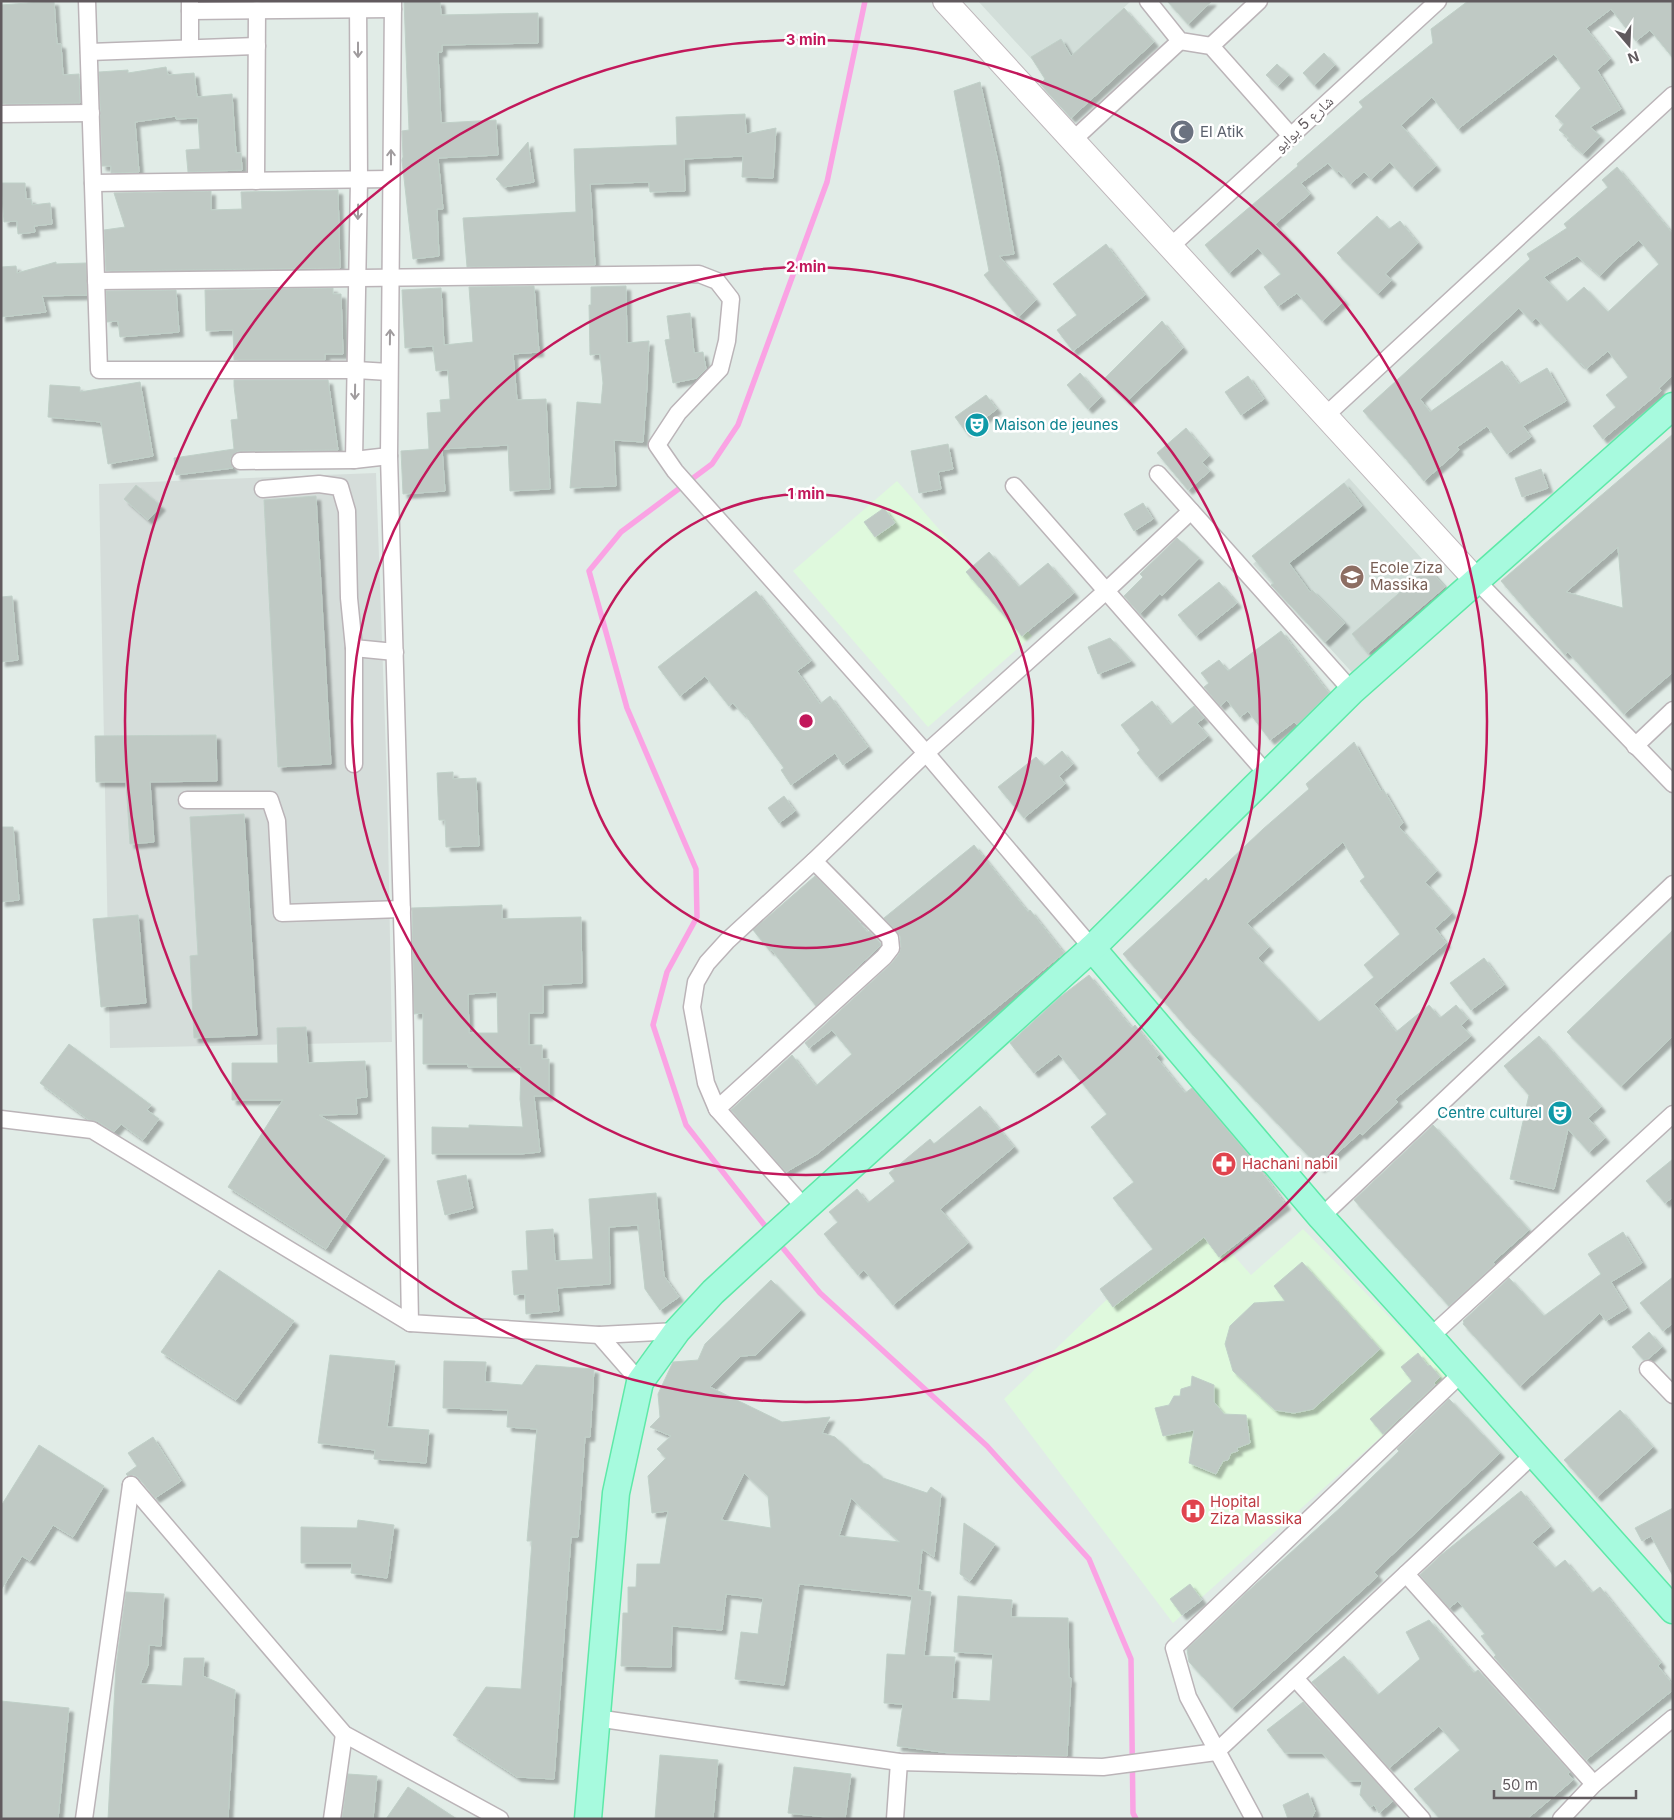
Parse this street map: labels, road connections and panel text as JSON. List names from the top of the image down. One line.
{"streets":{"street":["شارع 5 يوايو"]},"places":{"mosque":["El Atik"],"theatre":["Maison de jeunes","Centre culturel"],"school or university":["Ecole Ziza Massika"],"pharmacy":["Hachani nabil"],"hospital":["Hopital Ziza Massika"]},"scale_bar":"50 m","north":"bottom","rings":["3 min","2 min","1 min"]}
